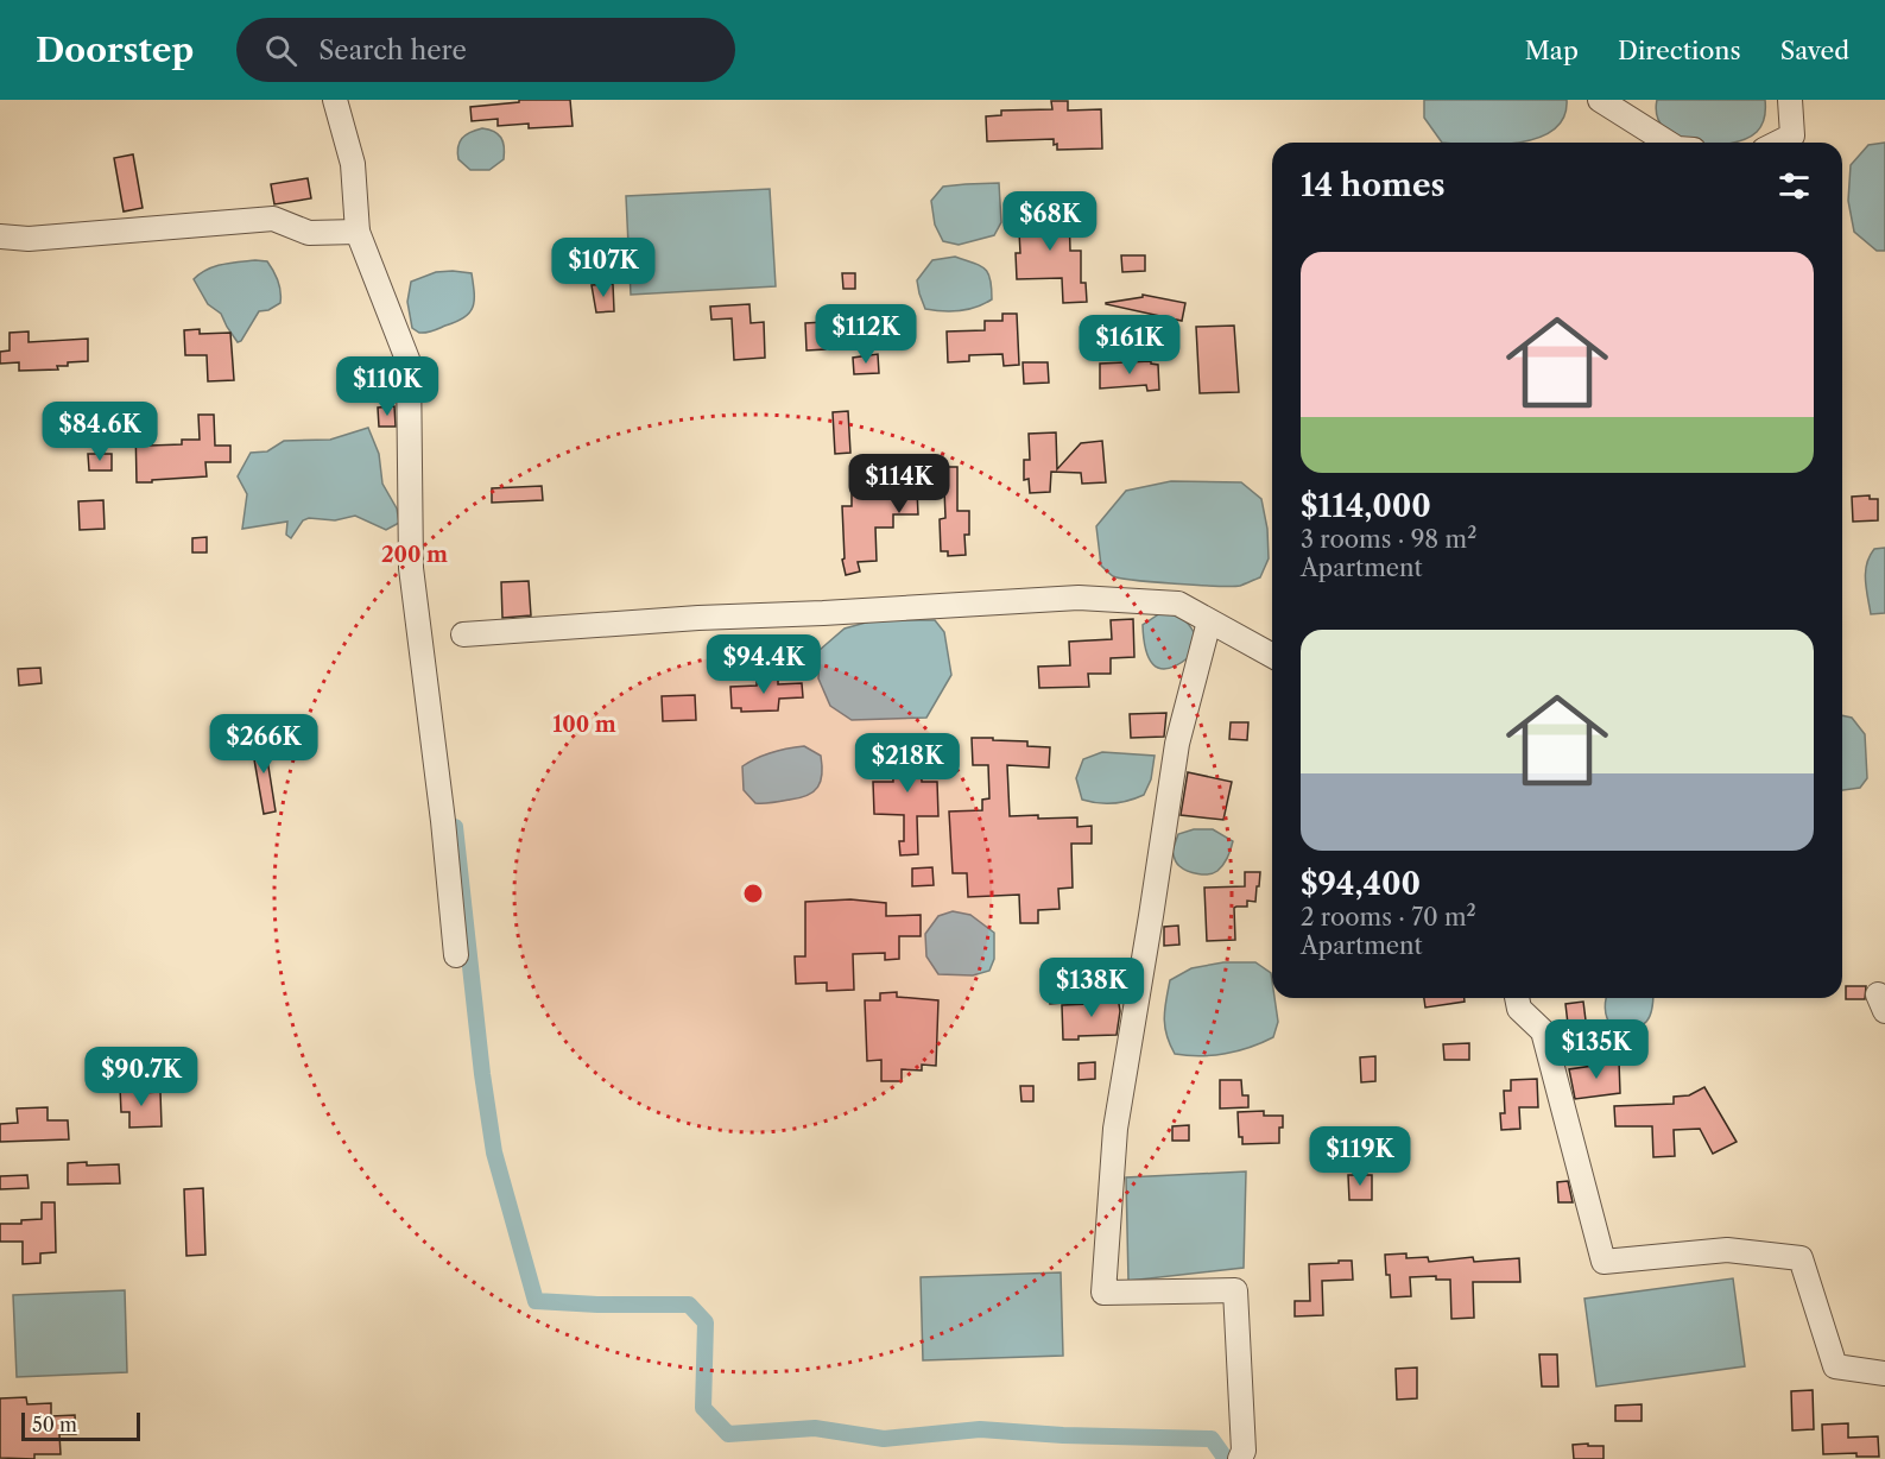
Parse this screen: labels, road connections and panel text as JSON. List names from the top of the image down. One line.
{"scale_bar":"50 m","page":{"header":"Doorstep","search":"Search here","nav":["Map","Directions","Saved"],"heading":"14 homes","price":["$68K","$107K","$112K","$161K","$110K","$84.6K","$114K","$94.4K","$266K","$218K","$138K","$135K","$90.7K","$119K"],"list":[{"name":"$114,000","note":"3 rooms · 98 m² · Apartment"},{"name":"$94,400","note":"2 rooms · 70 m² · Apartment"}],"scale":"50 m"},"rings":["200 m","100 m"]}
